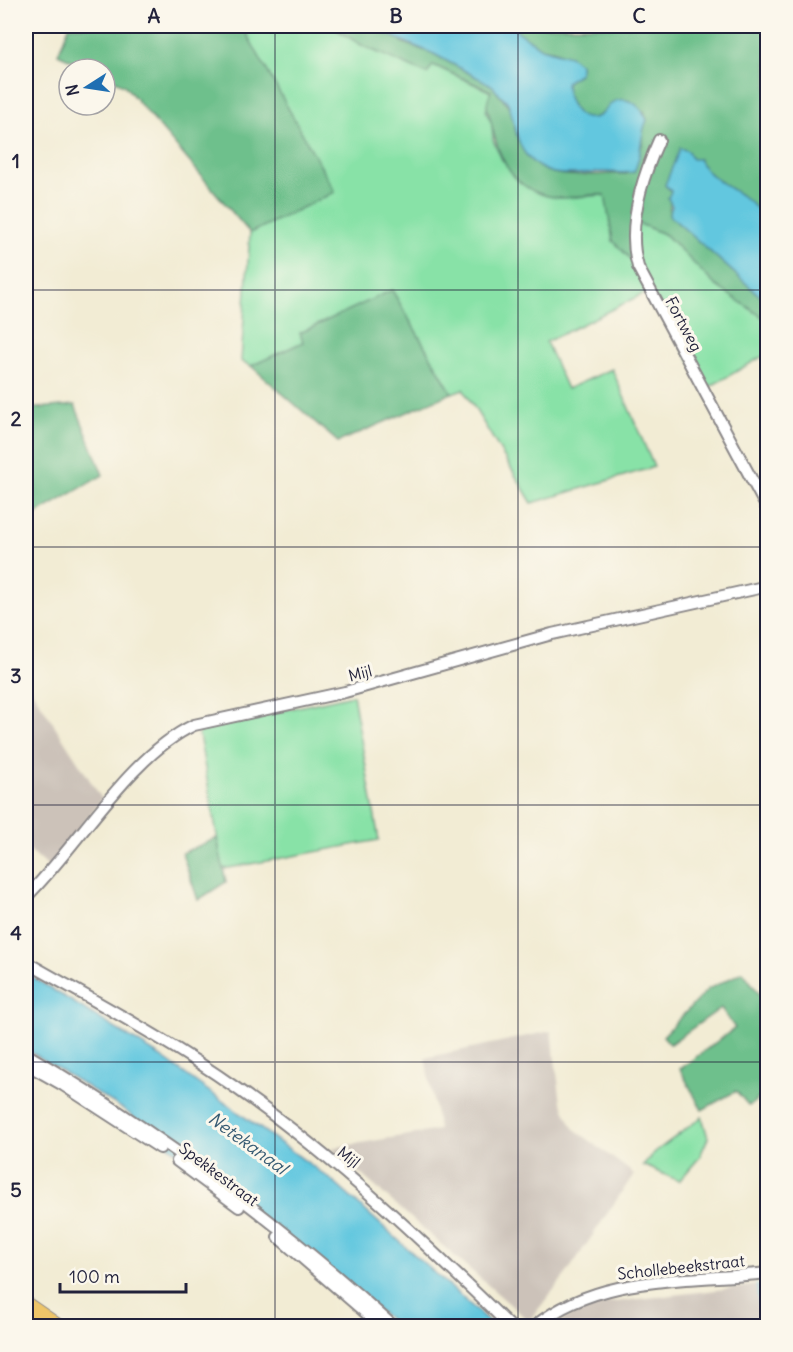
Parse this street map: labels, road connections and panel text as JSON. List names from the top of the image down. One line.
{"streets":{"street":["Fortweg","Mijl","Spekkestraat","Schollebeekstraat"]},"water":["Netekanaal"],"scale_bar":"100 m","north":"left","grid":{"columns":["A","B","C"],"rows":["1","2","3","4","5"]}}
